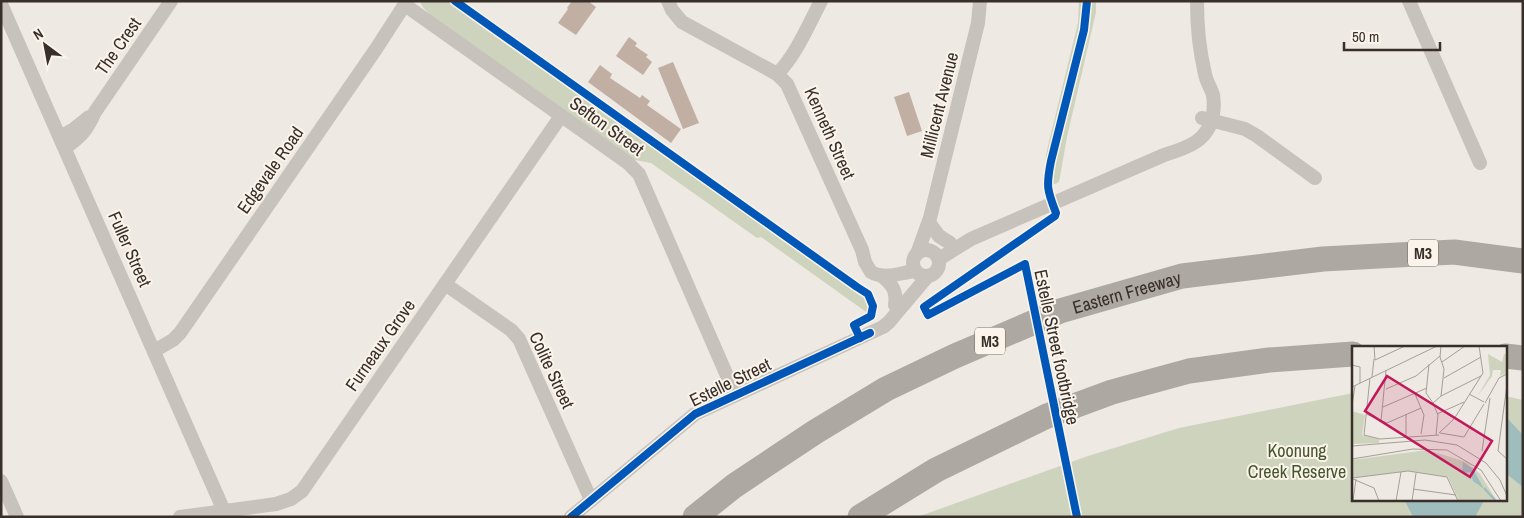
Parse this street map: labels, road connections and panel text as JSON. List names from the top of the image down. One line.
{"streets":{"highway":["M3","Eastern Freeway"],"street":["The Crest","Millicent Avenue","Sefton Street","Kenneth Street","Edgevale Road","Fuller Street","Furneaux Grove","Colite Street","Estelle Street"],"cycle path":["Estelle Street footbridge"]},"crossings":[["The Crest","Fuller Street"],["Millicent Avenue","Kenneth Street"],["Millicent Avenue","Estelle Street"],["Sefton Street","Edgevale Road"],["Sefton Street","Furneaux Grove"],["Sefton Street","Estelle Street"],["Kenneth Street","Estelle Street"],["Edgevale Road","Fuller Street"],["Fuller Street","Furneaux Grove"],["Furneaux Grove","Colite Street"],["Colite Street","Estelle Street"]],"parks":["Koonung Creek Reserve"],"scale_bar":"50 m","north":"top left"}
